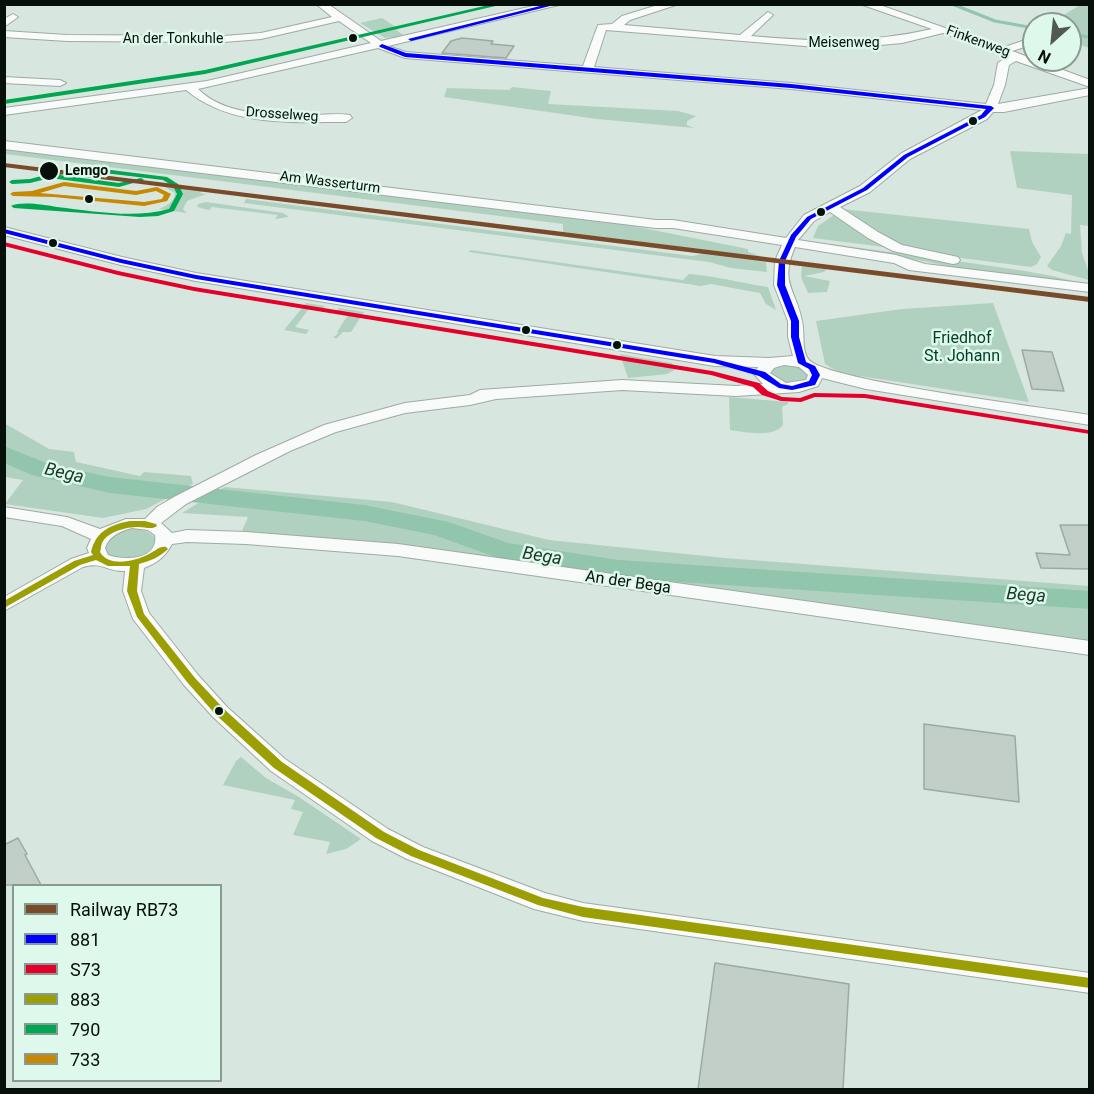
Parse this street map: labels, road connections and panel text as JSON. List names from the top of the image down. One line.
{"streets":{"street":["An der Tonkuhle","Finkenweg","Meisenweg","Drosselweg","Am Wasserturm","An der Bega"]},"crossings":[["Finkenweg","Meisenweg"]],"water":["Bega"],"parks":["Friedhof St. Johann"],"places":["Lemgo"],"lines":["transit line 881","transit line 790","rail line RB73","transit line 733","transit line S73","transit line 883"],"legend":["Railway RB73","881","S73","883","790","733"],"north":"bottom left"}
